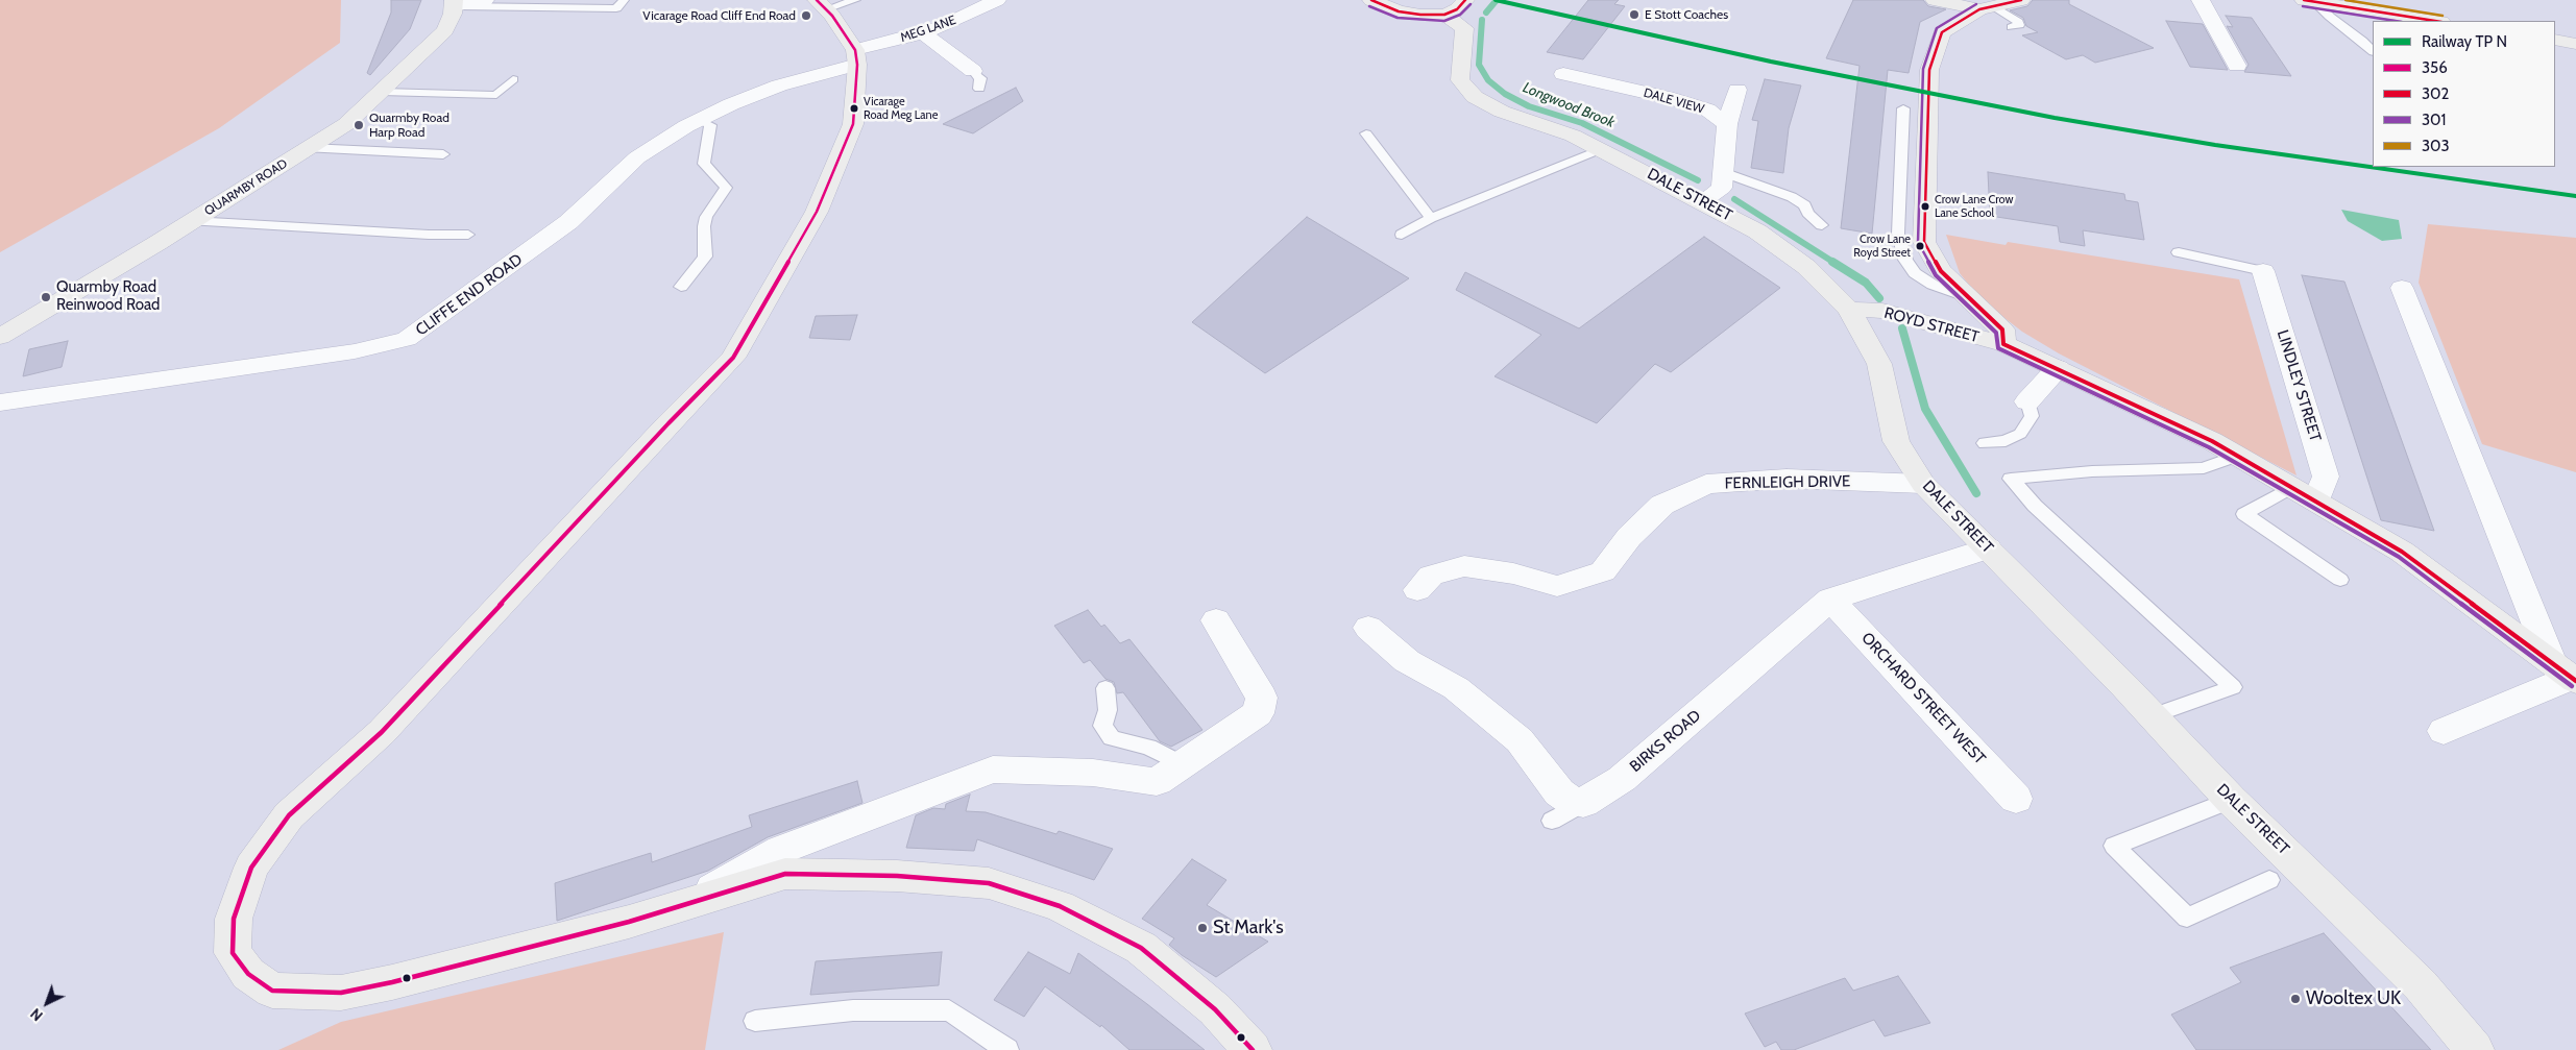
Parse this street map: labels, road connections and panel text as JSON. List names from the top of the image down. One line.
{"streets":{"street":["MEG LANE","DALE VIEW","QUARMBY ROAD","DALE STREET","CLIFFE END ROAD","ROYD STREET","LINDLEY STREET","FERNLEIGH DRIVE","ORCHARD STREET WEST","BIRKS ROAD"]},"crossings":[["MEG LANE","CLIFFE END ROAD"],["DALE STREET","ROYD STREET"],["DALE STREET","FERNLEIGH DRIVE"],["DALE STREET","BIRKS ROAD"],["ROYD STREET","LINDLEY STREET"],["ORCHARD STREET WEST","BIRKS ROAD"]],"water":["Longwood Brook"],"places":["E Stott Coaches","Vicarage Road Cliff End Road","Vicarage Road Meg Lane","Quarmby Road Harp Road","Crow Lane Crow Lane School","Crow Lane Royd Street","Quarmby Road Reinwood Road","St Mark's","Wooltex UK"],"lines":["transit line 356","transit line 302","transit line 303","transit line 301"],"legend":["Railway TP N","356","302","301","303"],"north":"bottom left"}
